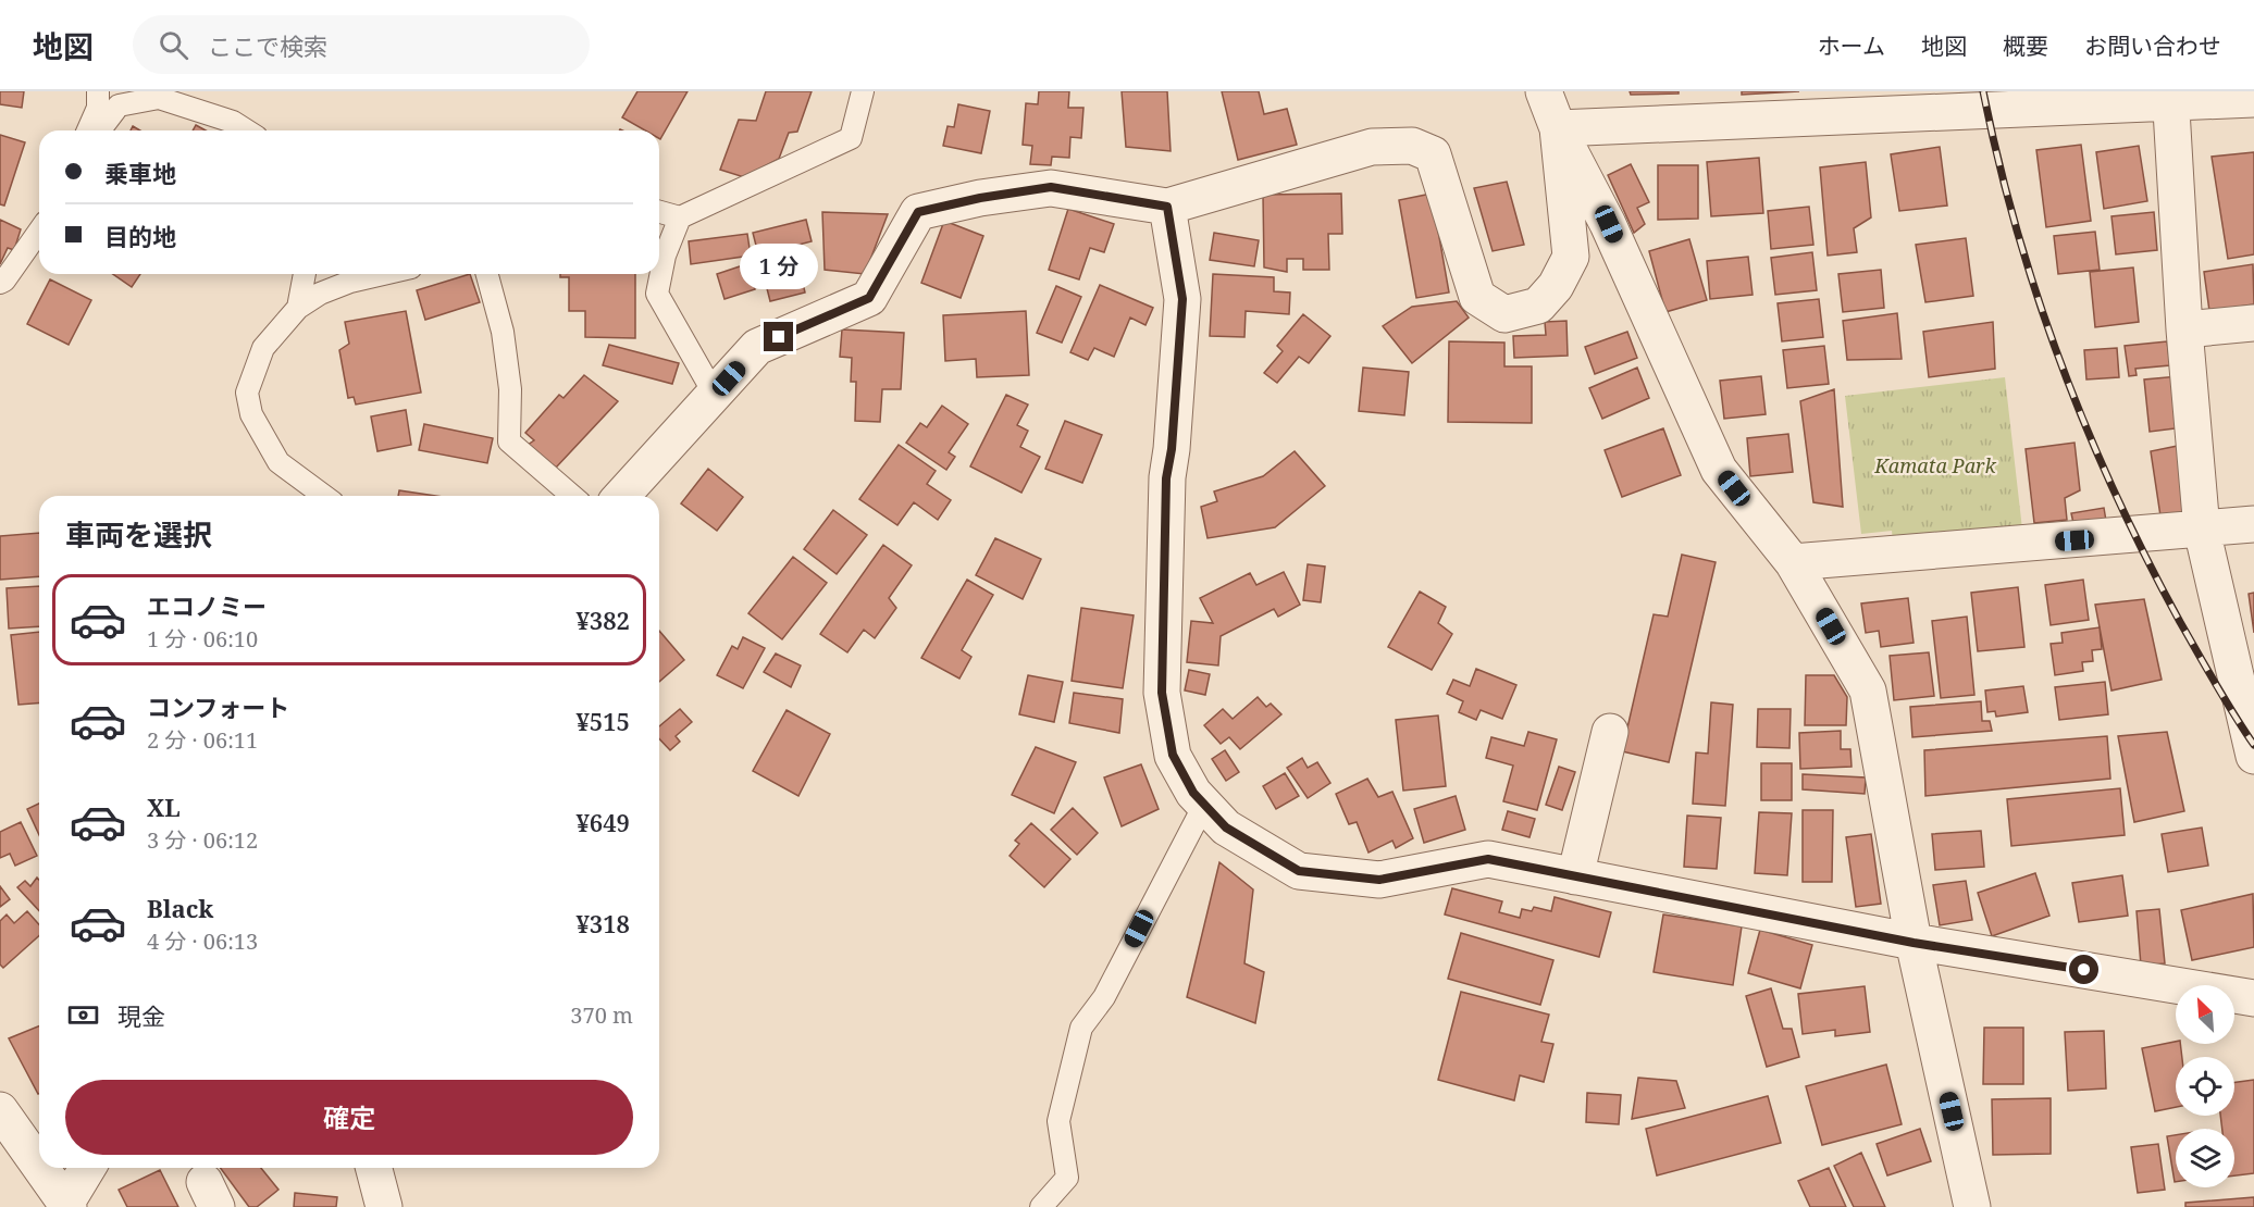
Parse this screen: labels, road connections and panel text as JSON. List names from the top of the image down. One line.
{"parks":["Kamata Park"],"north":"top left","page":{"header":"地図","search":"ここで検索","nav":["ホーム","地図","概要","お問い合わせ"],"banner":["乗車地","目的地"],"bubble":"1 分","heading":"車両を選択","list":[{"name":"エコノミー","note":"1 分 · 06:10","value":"¥382"},{"name":"コンフォート","note":"2 分 · 06:11","value":"¥515"},{"name":"XL","note":"3 分 · 06:12","value":"¥649"},{"name":"Black","note":"4 分 · 06:13","value":"¥318"}],"pay":["現金","370 m"],"buttons":"確定"}}
